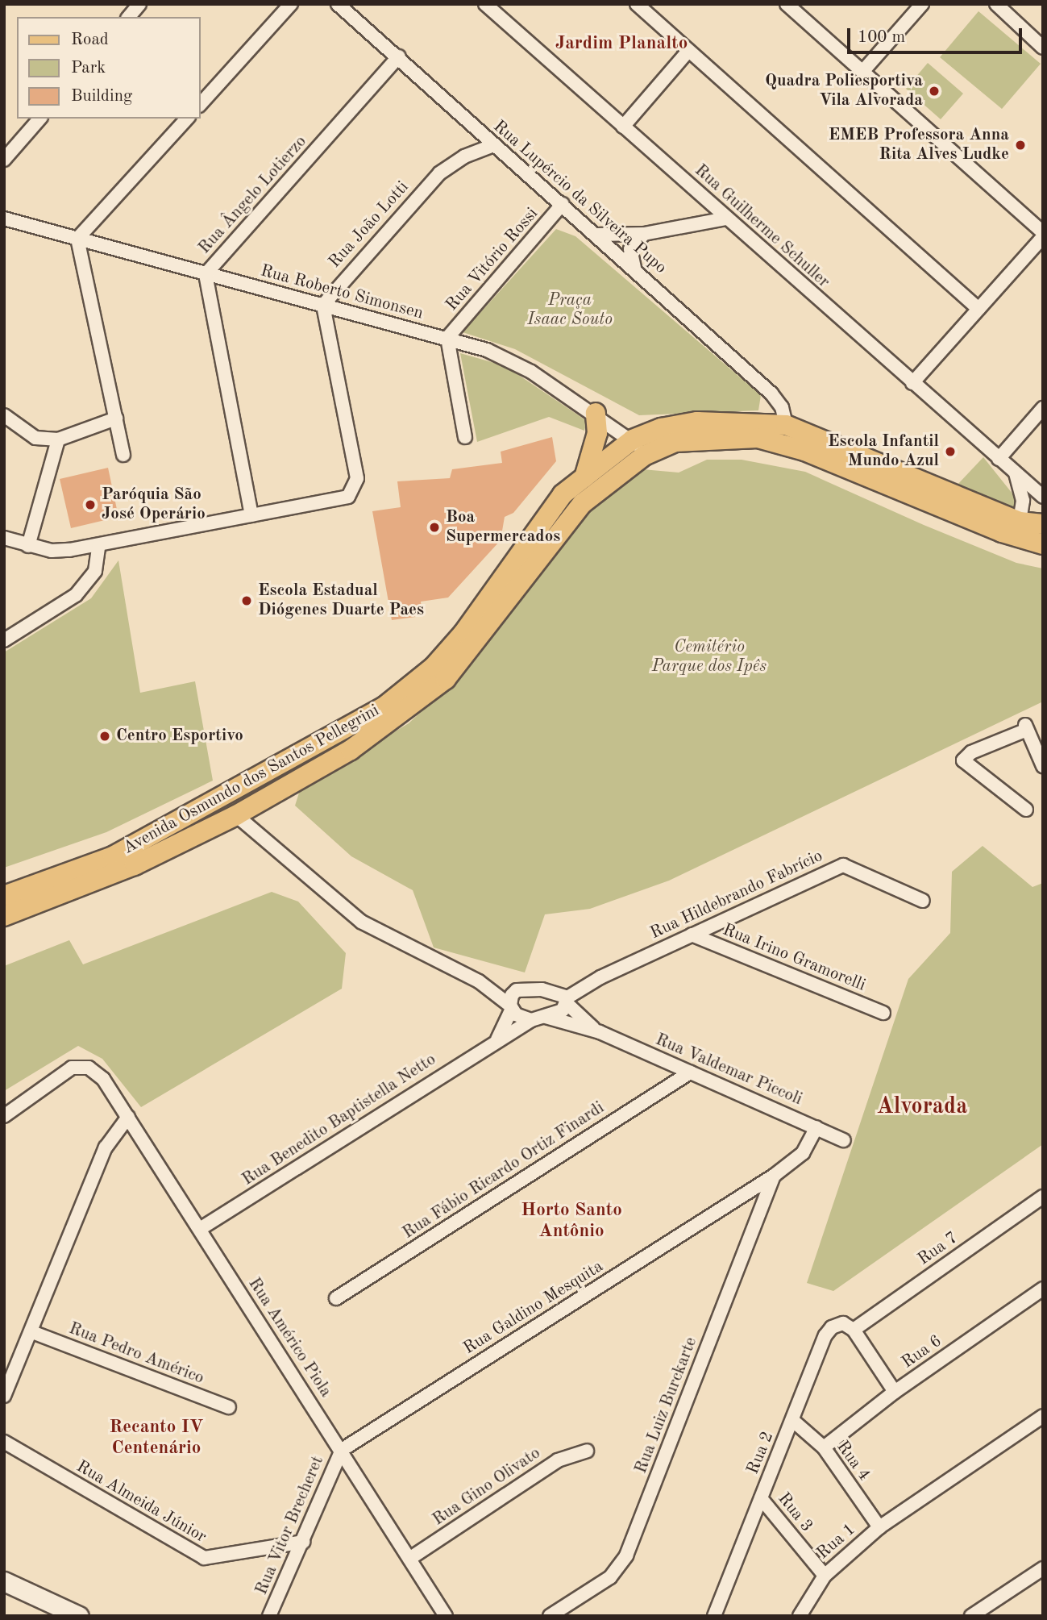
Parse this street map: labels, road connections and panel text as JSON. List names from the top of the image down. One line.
{"streets":{"main road":["Avenida Osmundo dos Santos Pellegrini"],"street":["Rua Ângelo Lotierzo","Rua Lupércio da Silveira Pupo","Rua João Lotti","Rua Guilherme Schuller","Rua Vitório Rossi","Rua Roberto Simonsen","Rua Hildebrando Fabrício","Rua Irino Gramorelli","Rua Valdemar Piccoli","Rua Benedito Baptistella Netto","Rua Fábio Ricardo Ortiz Finardi","Rua 7","Rua Galdino Mesquita","Rua Américo Piola","Rua 6","Rua Pedro Américo","Rua Luiz Burckarte","Rua 2","Rua 4","Rua Gino Olivato","Rua Almeida Júnior","Rua 3","Rua Vitor Brecheret","Rua 1"]},"crossings":[["Rua Ângelo Lotierzo","Rua Lupércio da Silveira Pupo"],["Rua Ângelo Lotierzo","Rua Roberto Simonsen"],["Rua Lupércio da Silveira Pupo","Rua João Lotti"],["Rua Lupércio da Silveira Pupo","Rua Vitório Rossi"],["Rua Lupércio da Silveira Pupo","Avenida Osmundo dos Santos Pellegrini"],["Rua João Lotti","Rua Roberto Simonsen"],["Rua Vitório Rossi","Rua Roberto Simonsen"],["Rua Roberto Simonsen","Avenida Osmundo dos Santos Pellegrini"],["Rua Hildebrando Fabrício","Rua Irino Gramorelli"],["Rua Hildebrando Fabrício","Rua Valdemar Piccoli"],["Rua Hildebrando Fabrício","Rua Benedito Baptistella Netto"],["Rua Valdemar Piccoli","Rua Benedito Baptistella Netto"],["Rua Valdemar Piccoli","Rua Fábio Ricardo Ortiz Finardi"],["Rua Valdemar Piccoli","Rua Galdino Mesquita"],["Rua Benedito Baptistella Netto","Rua Américo Piola"],["Rua 7","Rua 2"],["Rua Galdino Mesquita","Rua Américo Piola"],["Rua Galdino Mesquita","Rua Luiz Burckarte"],["Rua Galdino Mesquita","Rua Vitor Brecheret"],["Rua Américo Piola","Rua Gino Olivato"],["Rua Américo Piola","Rua Vitor Brecheret"],["Rua 6","Rua 4"],["Rua 2","Rua 4"],["Rua 2","Rua 3"],["Rua 4","Rua 1"],["Rua Almeida Júnior","Rua Vitor Brecheret"],["Rua 3","Rua 1"]],"districts":["Jardim Planalto","Alvorada","Horto Santo Antônio","Recanto IV Centenário"],"parks":["Praça Isaac Souto","Cemitério Parque dos Ipês"],"places":["Quadra Poliesportiva Vila Alvorada","EMEB Professora Anna Rita Alves Ludke","Escola Infantil Mundo Azul","Paróquia São José Operário","Boa Supermercados","Escola Estadual Diógenes Duarte Paes","Centro Esportivo"],"legend":["Road","Park","Building"],"scale_bar":"100 m"}
